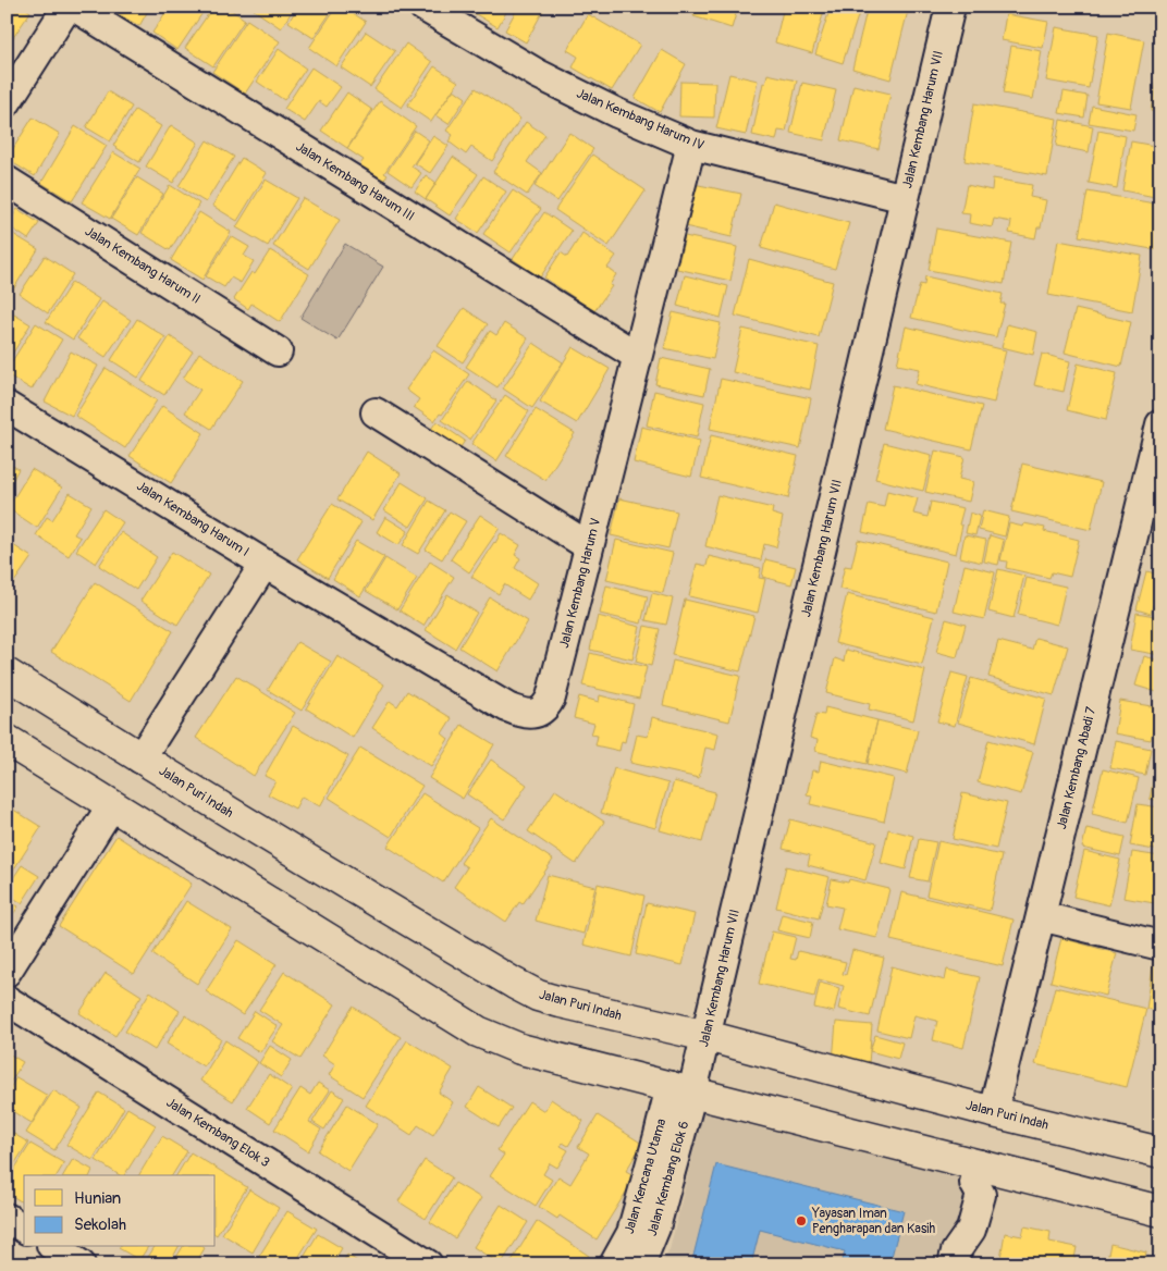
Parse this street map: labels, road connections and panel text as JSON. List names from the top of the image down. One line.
{"streets":{"main road":["Jalan Puri Indah"],"street":["Jalan Kembang Harum IV","Jalan Kembang Harum VII","Jalan Kembang Harum III","Jalan Kembang Harum II","Jalan Kembang Harum I","Jalan Kembang Harum V","Jalan Kembang Abadi 7","Jalan Kembang Elok 3","Jalan Kembang Elok 6"]},"crossings":[["Jalan Kembang Harum IV","Jalan Kembang Harum VII"],["Jalan Kembang Harum IV","Jalan Kembang Harum V"],["Jalan Kembang Harum VII","Jalan Puri Indah"],["Jalan Kembang Harum VII","Jalan Kembang Elok 6"],["Jalan Kembang Harum III","Jalan Kembang Harum V"],["Jalan Kembang Harum I","Jalan Kembang Harum V"],["Jalan Kembang Harum I","Jalan Puri Indah"],["Jalan Kembang Abadi 7","Jalan Puri Indah"]],"places":["Yayasan Iman Pengharapan dan Kasih"],"legend":["Hunian","Sekolah"]}
